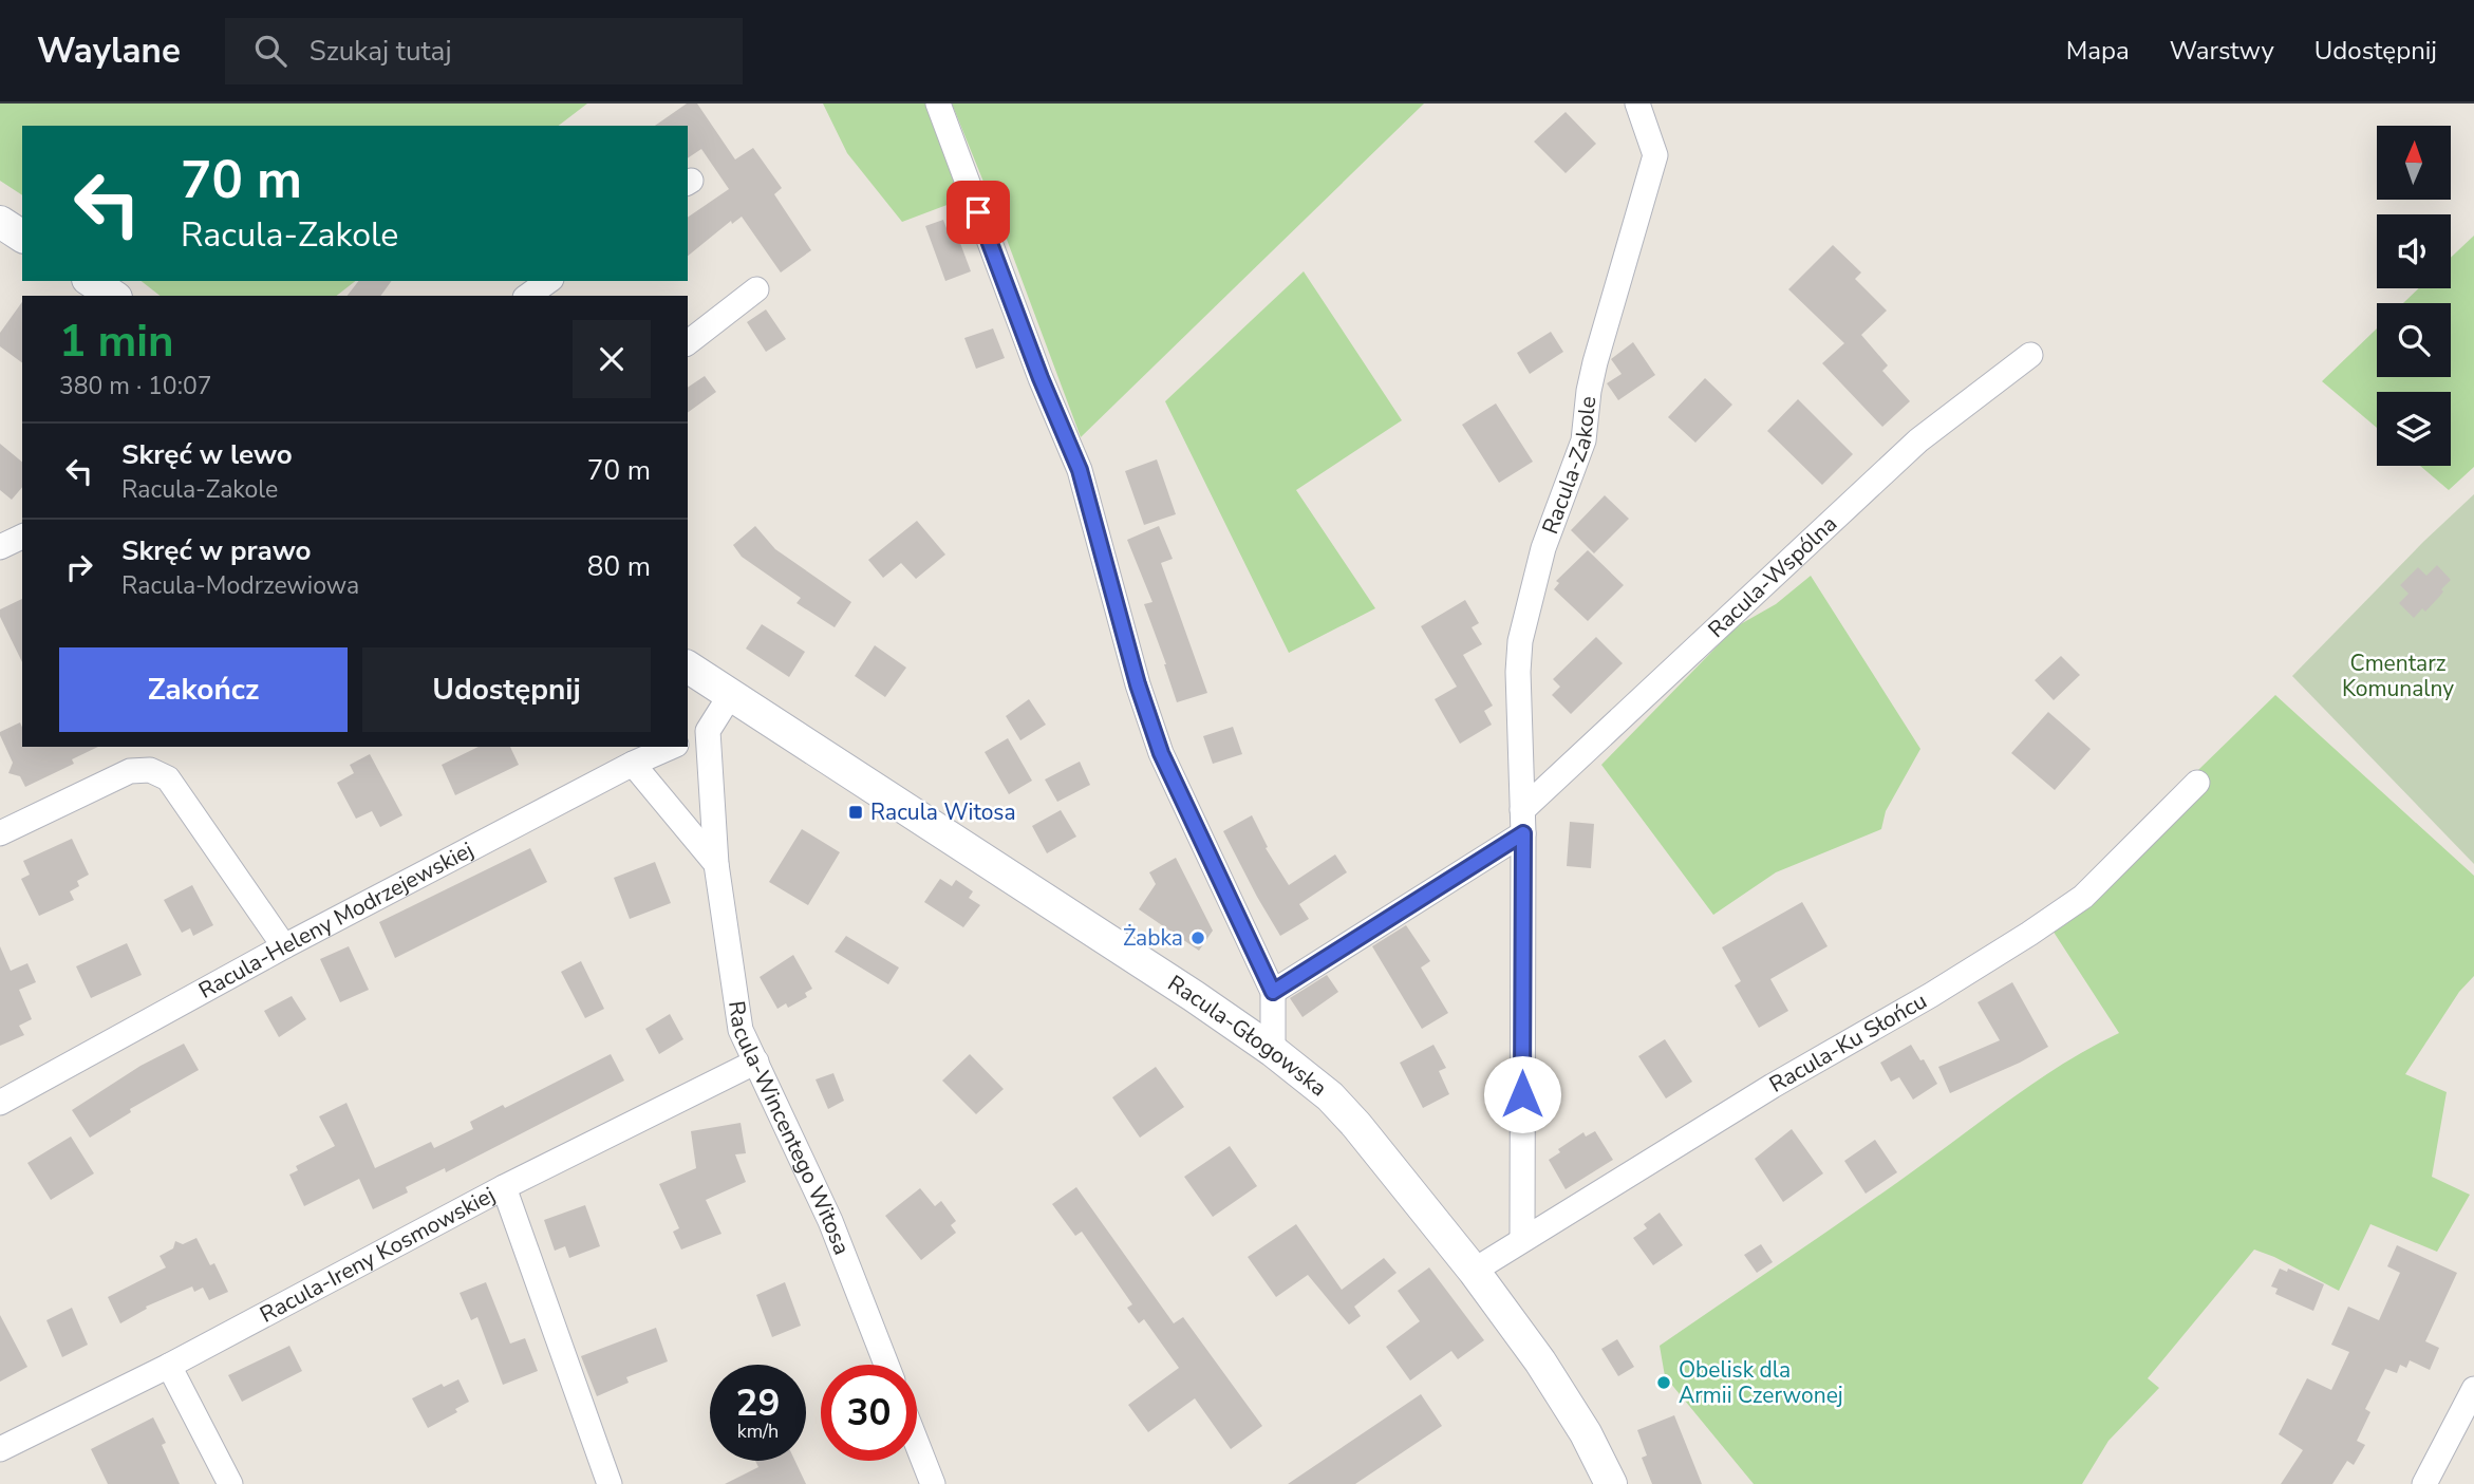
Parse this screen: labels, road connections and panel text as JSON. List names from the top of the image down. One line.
{"streets":{"street":["Racula-Zakole","Racula-Wspólna","Racula-Heleny Modrzejewskiej","Racula-Głogowska","Racula-Ku Słońcu","Racula-Wincentego Witosa","Racula-Ireny Kosmowskiej"]},"crossings":[["Racula-Zakole","Racula-Wspólna"],["Racula-Zakole","Racula-Ku Słońcu"],["Racula-Głogowska","Racula-Ku Słońcu"],["Racula-Głogowska","Racula-Wincentego Witosa"],["Racula-Wincentego Witosa","Racula-Ireny Kosmowskiej"]],"parks":["Cmentarz Komunalny"],"places":{"transit":["Racula Witosa"],"other":["Żabka","Obelisk dla Armii Czerwonej"]},"north":"top","page":{"header":"Waylane","search":"Szukaj tutaj","nav":["Mapa","Warstwy","Udostępnij"],"turn":["70 m","Racula-Zakole"],"heading":["1 min","380 m · 10:07"],"list":[{"name":"Skręć w lewo","note":"Racula-Zakole","value":"70 m"},{"name":"Skręć w prawo","note":"Racula-Modrzewiowa","value":"80 m"}],"buttons":["Zakończ","Udostępnij"],"speed":"29 km/h","limit":"30"}}
